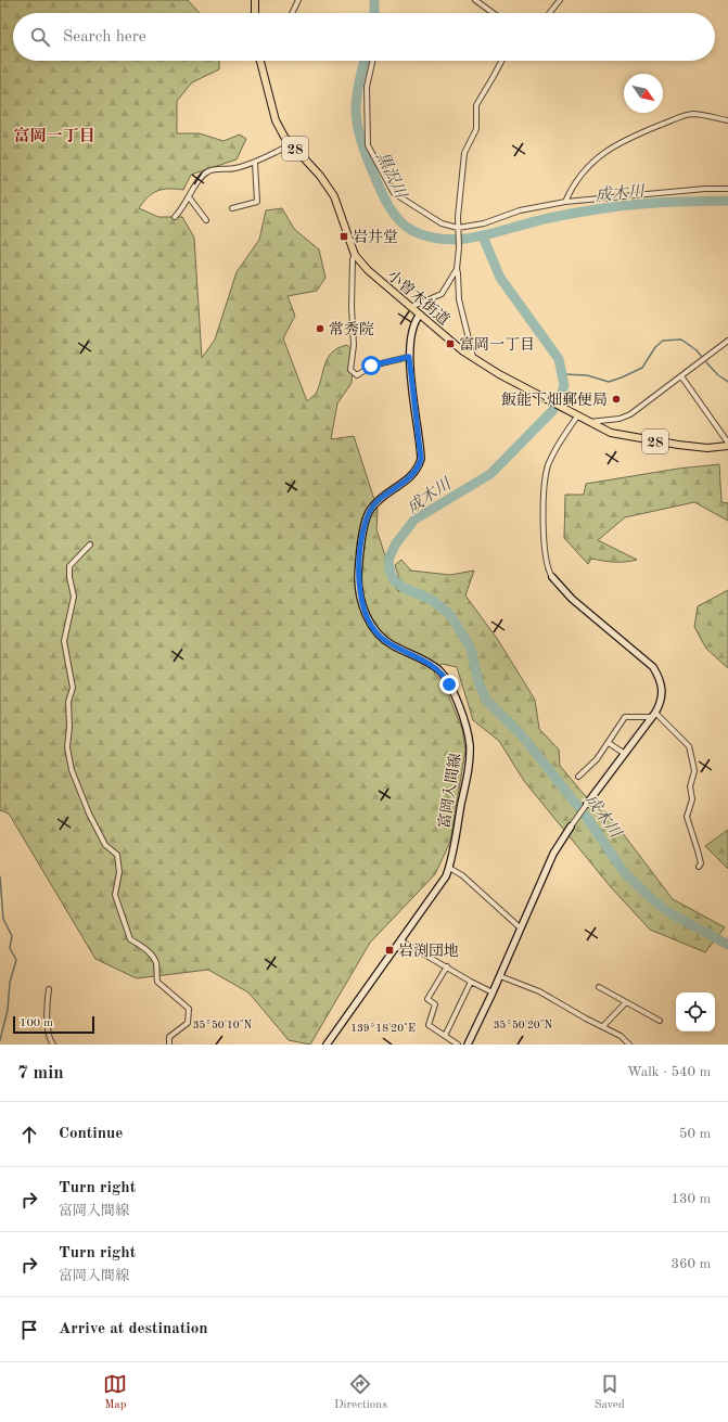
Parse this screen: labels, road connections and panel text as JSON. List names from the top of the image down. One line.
{"streets":{"main road":["28","小曽木街道","富岡入間線"]},"crossings":[["小曽木街道","富岡入間線"]],"districts":["富岡一丁目"],"water":["黒沢川","成木川"],"places":{"transit":["岩井堂","富岡一丁目","岩渕団地"],"other":["常秀院","飯能下畑郵便局"]},"scale_bar":"100 m","north":"bottom right","page":{"search":"Search here","scale":"100 m","heading":["7 min","Walk · 540 m"],"list":[["Continue","50 m"],["Turn right","富岡入間線","130 m"],["Turn right","富岡入間線","360 m"],"Arrive at destination"],"nav":["Map","Directions","Saved"]},"coordinates":["35°50'10\"N","35°50'20\"N","139°18'20\"E"]}
